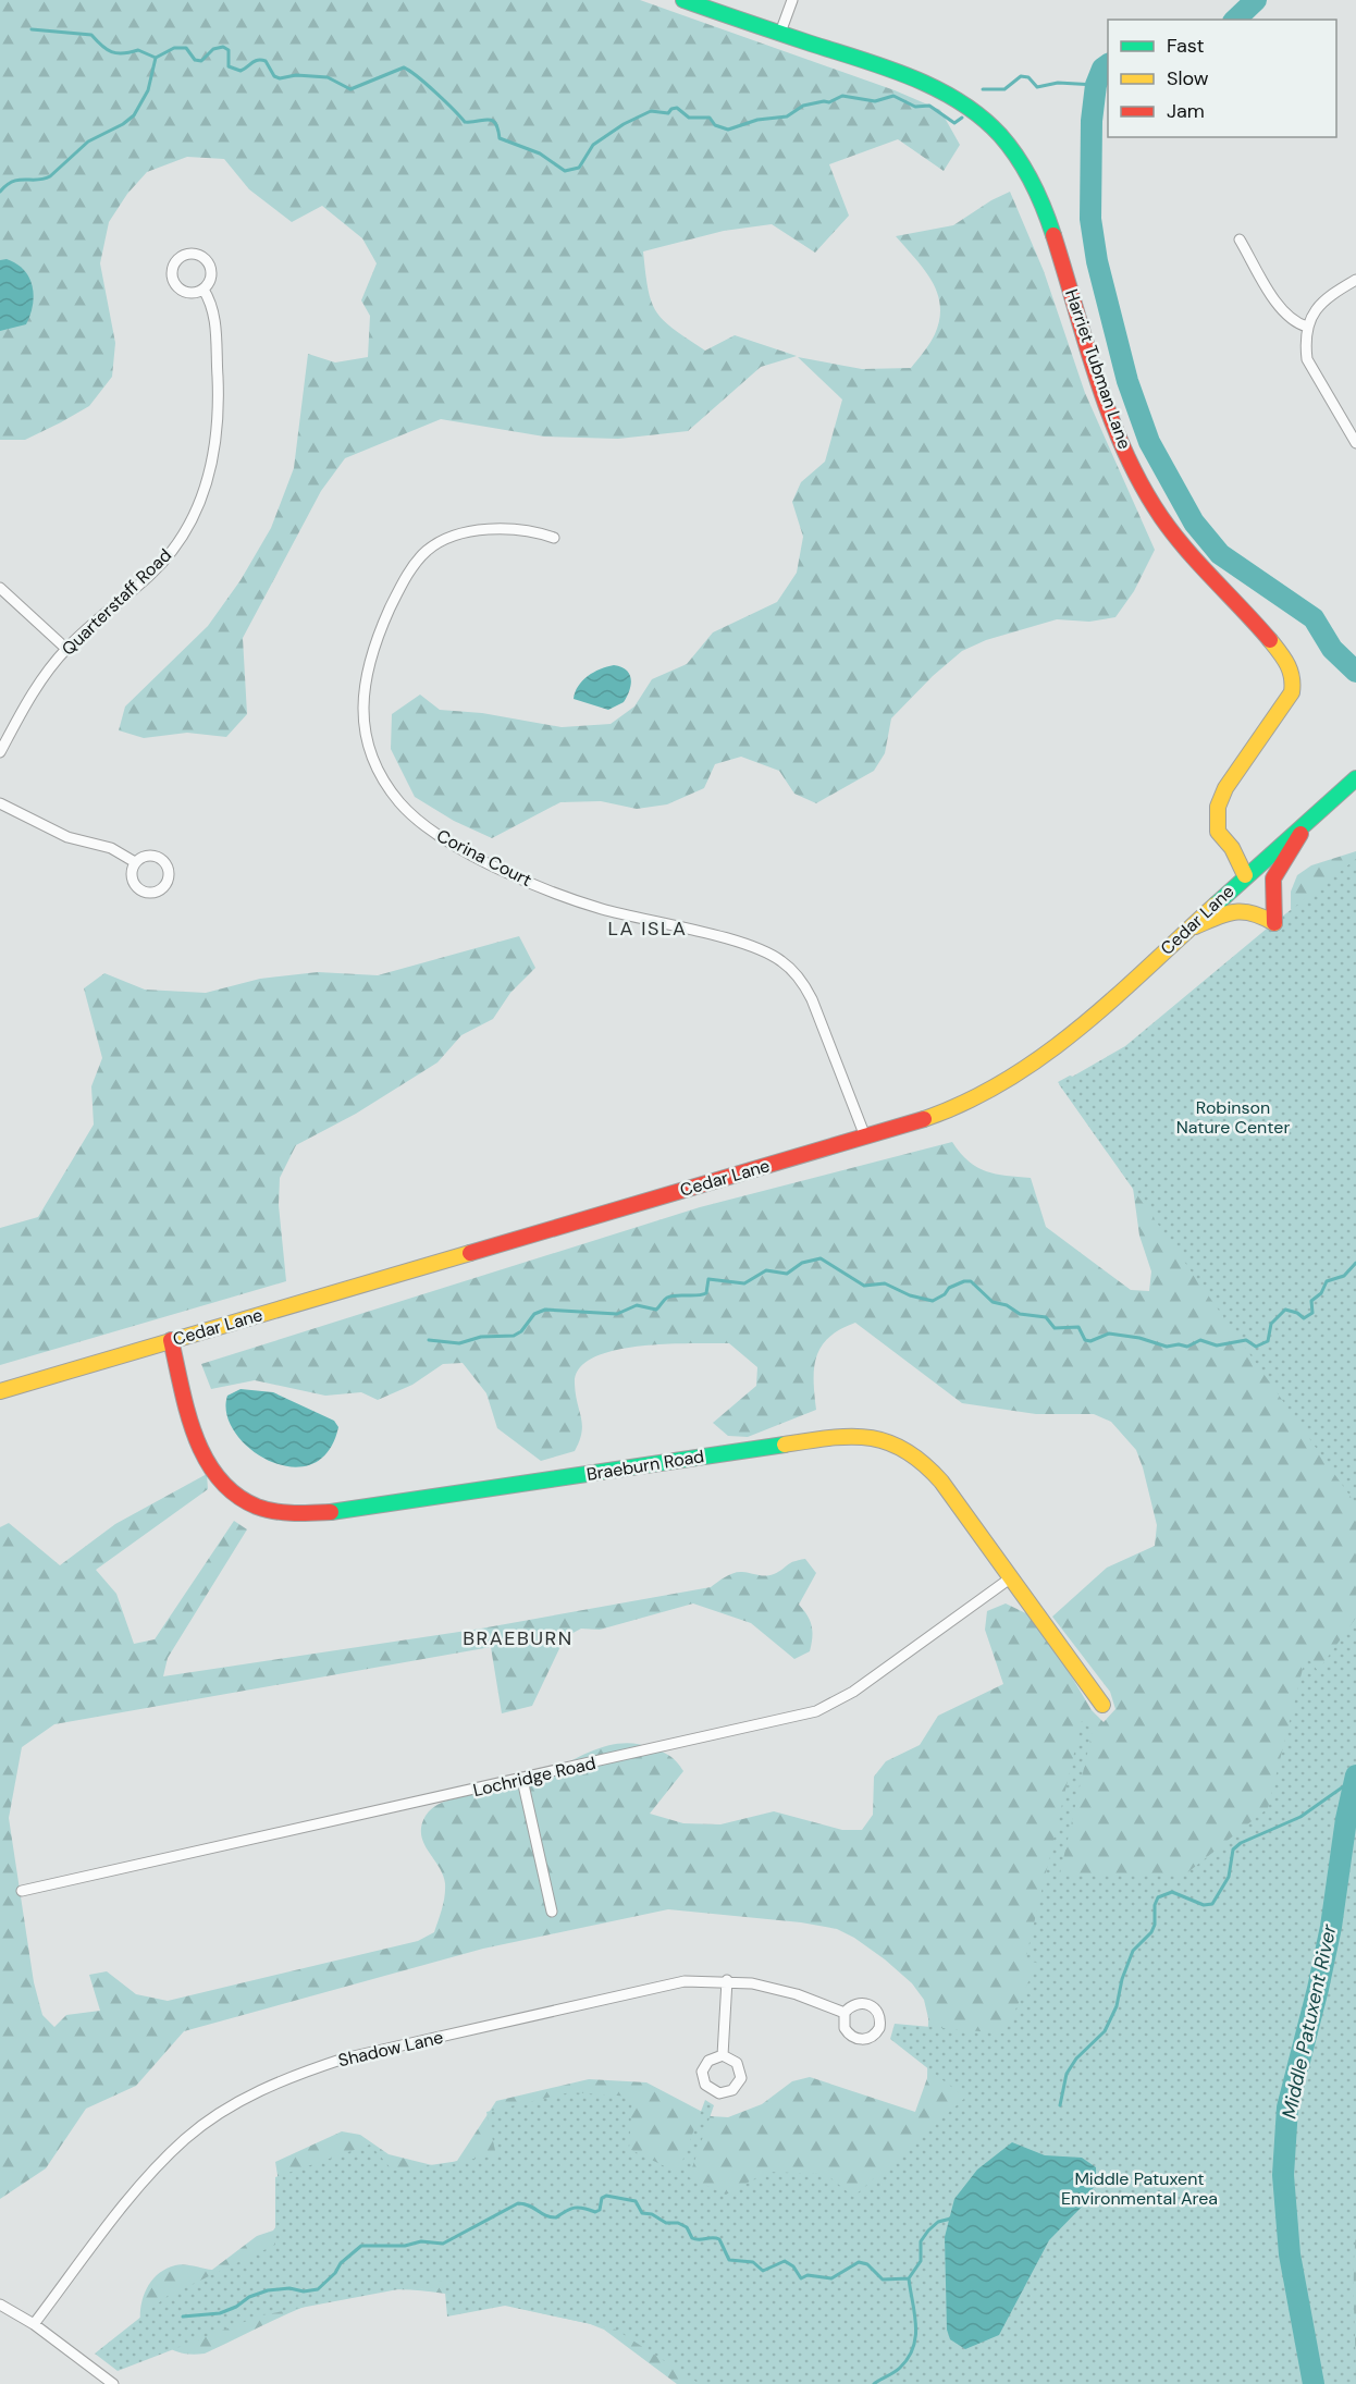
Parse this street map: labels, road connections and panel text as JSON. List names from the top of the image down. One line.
{"streets":{"street":["Harriet Tubman Lane","Quarterstaff Road","Corina Court","Cedar Lane","Braeburn Road","Lochridge Road","Shadow Lane"]},"crossings":[["Harriet Tubman Lane","Cedar Lane"],["Corina Court","Cedar Lane"],["Cedar Lane","Braeburn Road"],["Braeburn Road","Lochridge Road"]],"districts":["LA ISLA","BRAEBURN"],"water":["Middle Patuxent River"],"parks":["Robinson Nature Center","Middle Patuxent Environmental Area"],"legend":["Fast","Slow","Jam"]}
